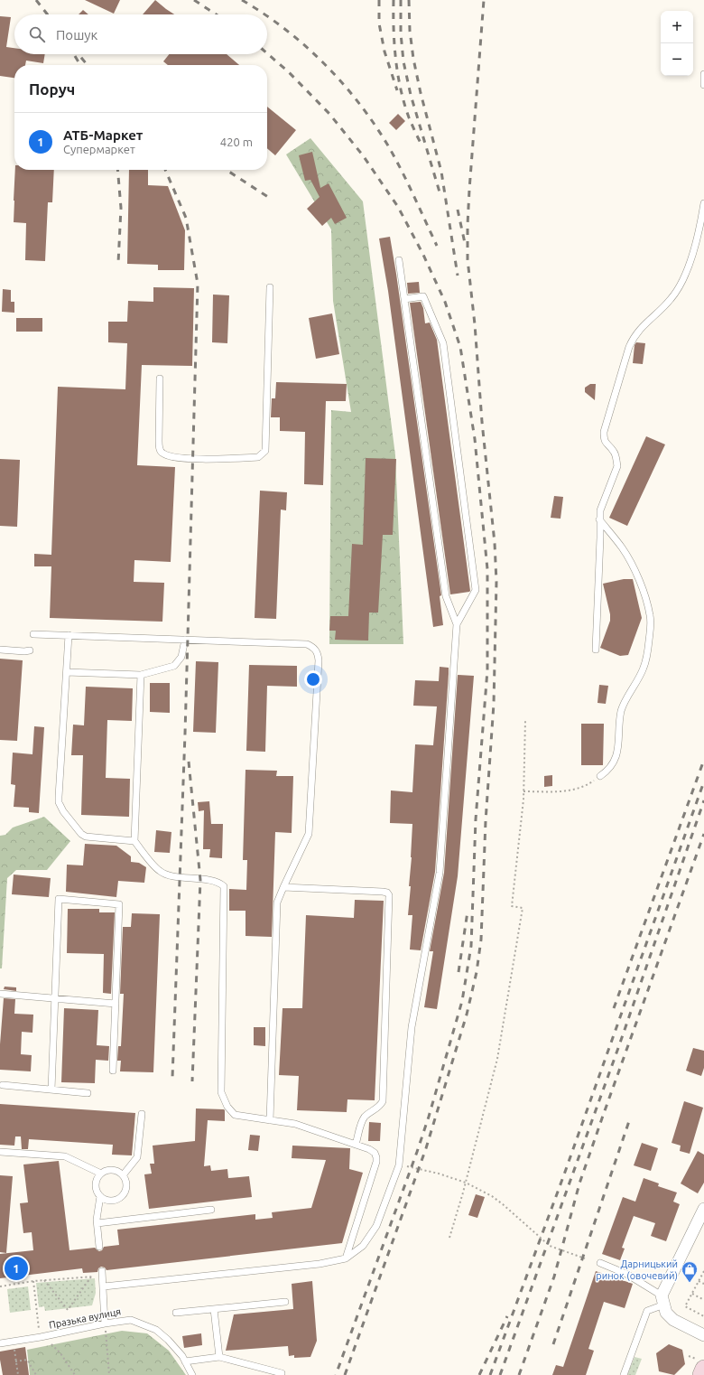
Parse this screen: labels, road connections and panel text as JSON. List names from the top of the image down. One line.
{"streets":{"lane":["Празька вулиця"]},"places":{"shop":["Дарницький ринок (овочевий)"]},"page":{"map_buttons":["+","−"],"search":"Пошук","heading":"Поруч","list":[{"mark":"1","name":"АТБ-Маркет","note":"Супермаркет","value":"420 m"}],"pins":"1"}}
